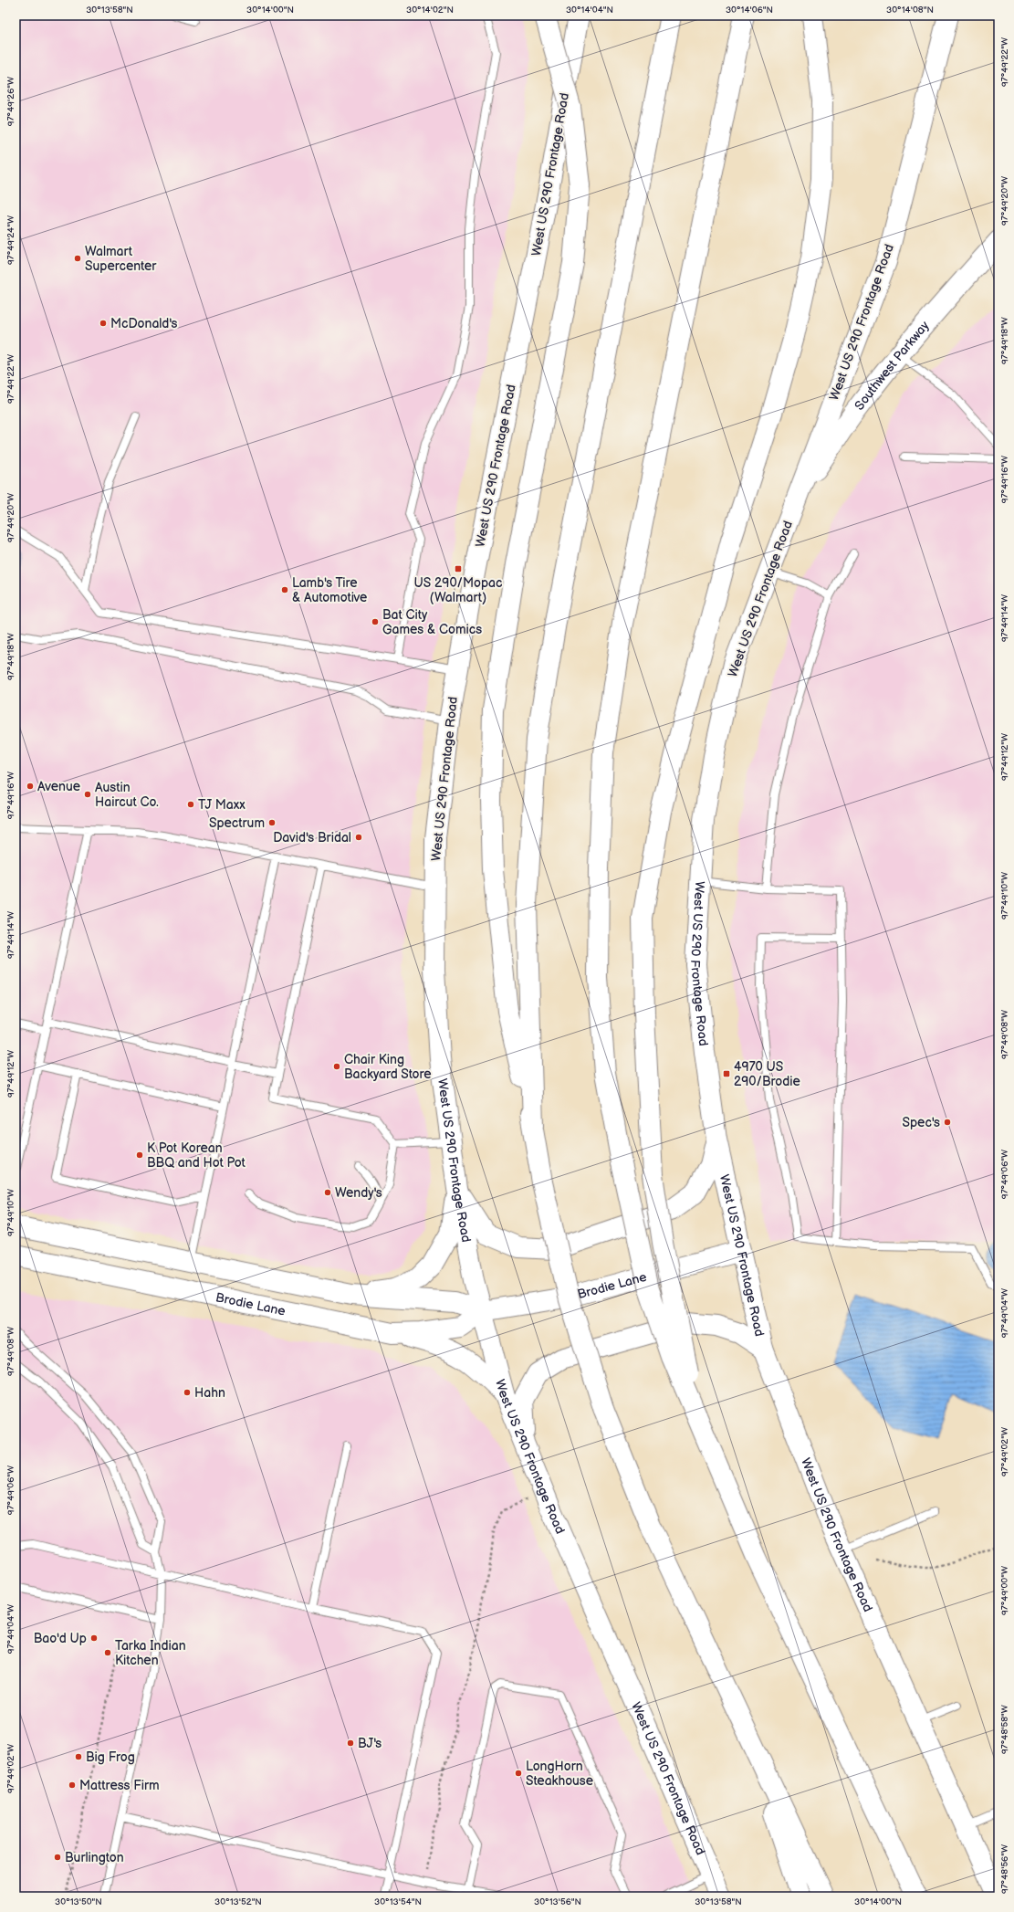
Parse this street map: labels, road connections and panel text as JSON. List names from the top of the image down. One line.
{"streets":{"main road":["West US 290 Frontage Road","Southwest Parkway","Brodie Lane"]},"crossings":[["West US 290 Frontage Road","Southwest Parkway"],["West US 290 Frontage Road","Brodie Lane"]],"places":{"other":["Walmart Supercenter","McDonald's","Lamb's Tire & Automotive","Bat City Games & Comics","Avenue","Austin Haircut Co.","TJ Maxx","Spectrum","David's Bridal","Chair King Backyard Store","Spec's","K Pot Korean BBQ and Hot Pot","Wendy's","Hahn","Bao'd Up","Tarka Indian Kitchen","BJ's","Big Frog","LongHorn Steakhouse","Mattress Firm","Burlington"],"transit":["US 290/Mopac (Walmart)","4970 US 290/Brodie"]},"coordinates":["30°13'58\"N","30°14'00\"N","30°14'02\"N","30°14'04\"N","30°14'06\"N","30°14'08\"N","97°49'22\"W","97°49'26\"W","97°49'20\"W","97°49'24\"W","97°49'18\"W","97°49'16\"W","97°49'14\"W","97°49'12\"W","97°49'10\"W","97°49'08\"W","97°49'06\"W","97°49'04\"W","97°49'02\"W","97°49'00\"W","97°48'58\"W","97°48'56\"W","30°13'50\"N","30°13'52\"N","30°13'54\"N","30°13'56\"N"]}
